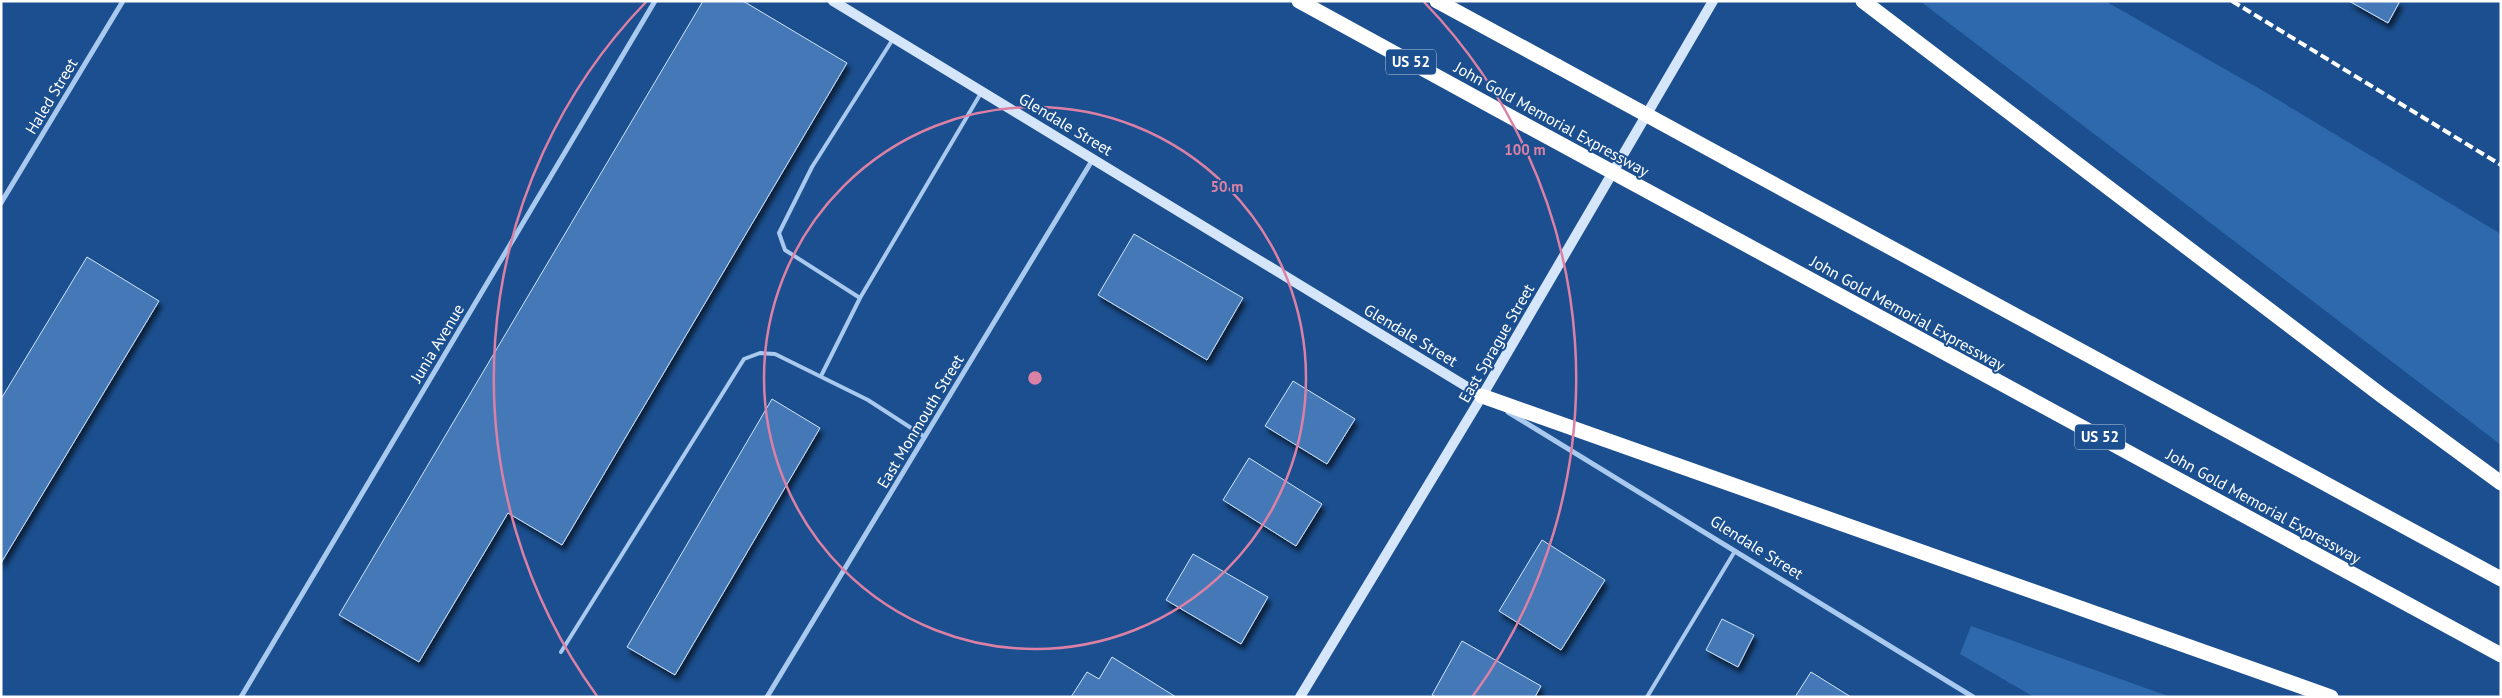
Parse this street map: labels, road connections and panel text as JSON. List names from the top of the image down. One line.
{"streets":{"highway":["US 52","John Gold Memorial Expressway"],"main road":["Glendale Street","East Sprague Street"],"street":["Haled Street","Junia Avenue","East Monmouth Street"]},"crossings":[["Glendale Street","East Sprague Street"],["Glendale Street","East Monmouth Street"]],"rings":["100 m","50 m"]}
